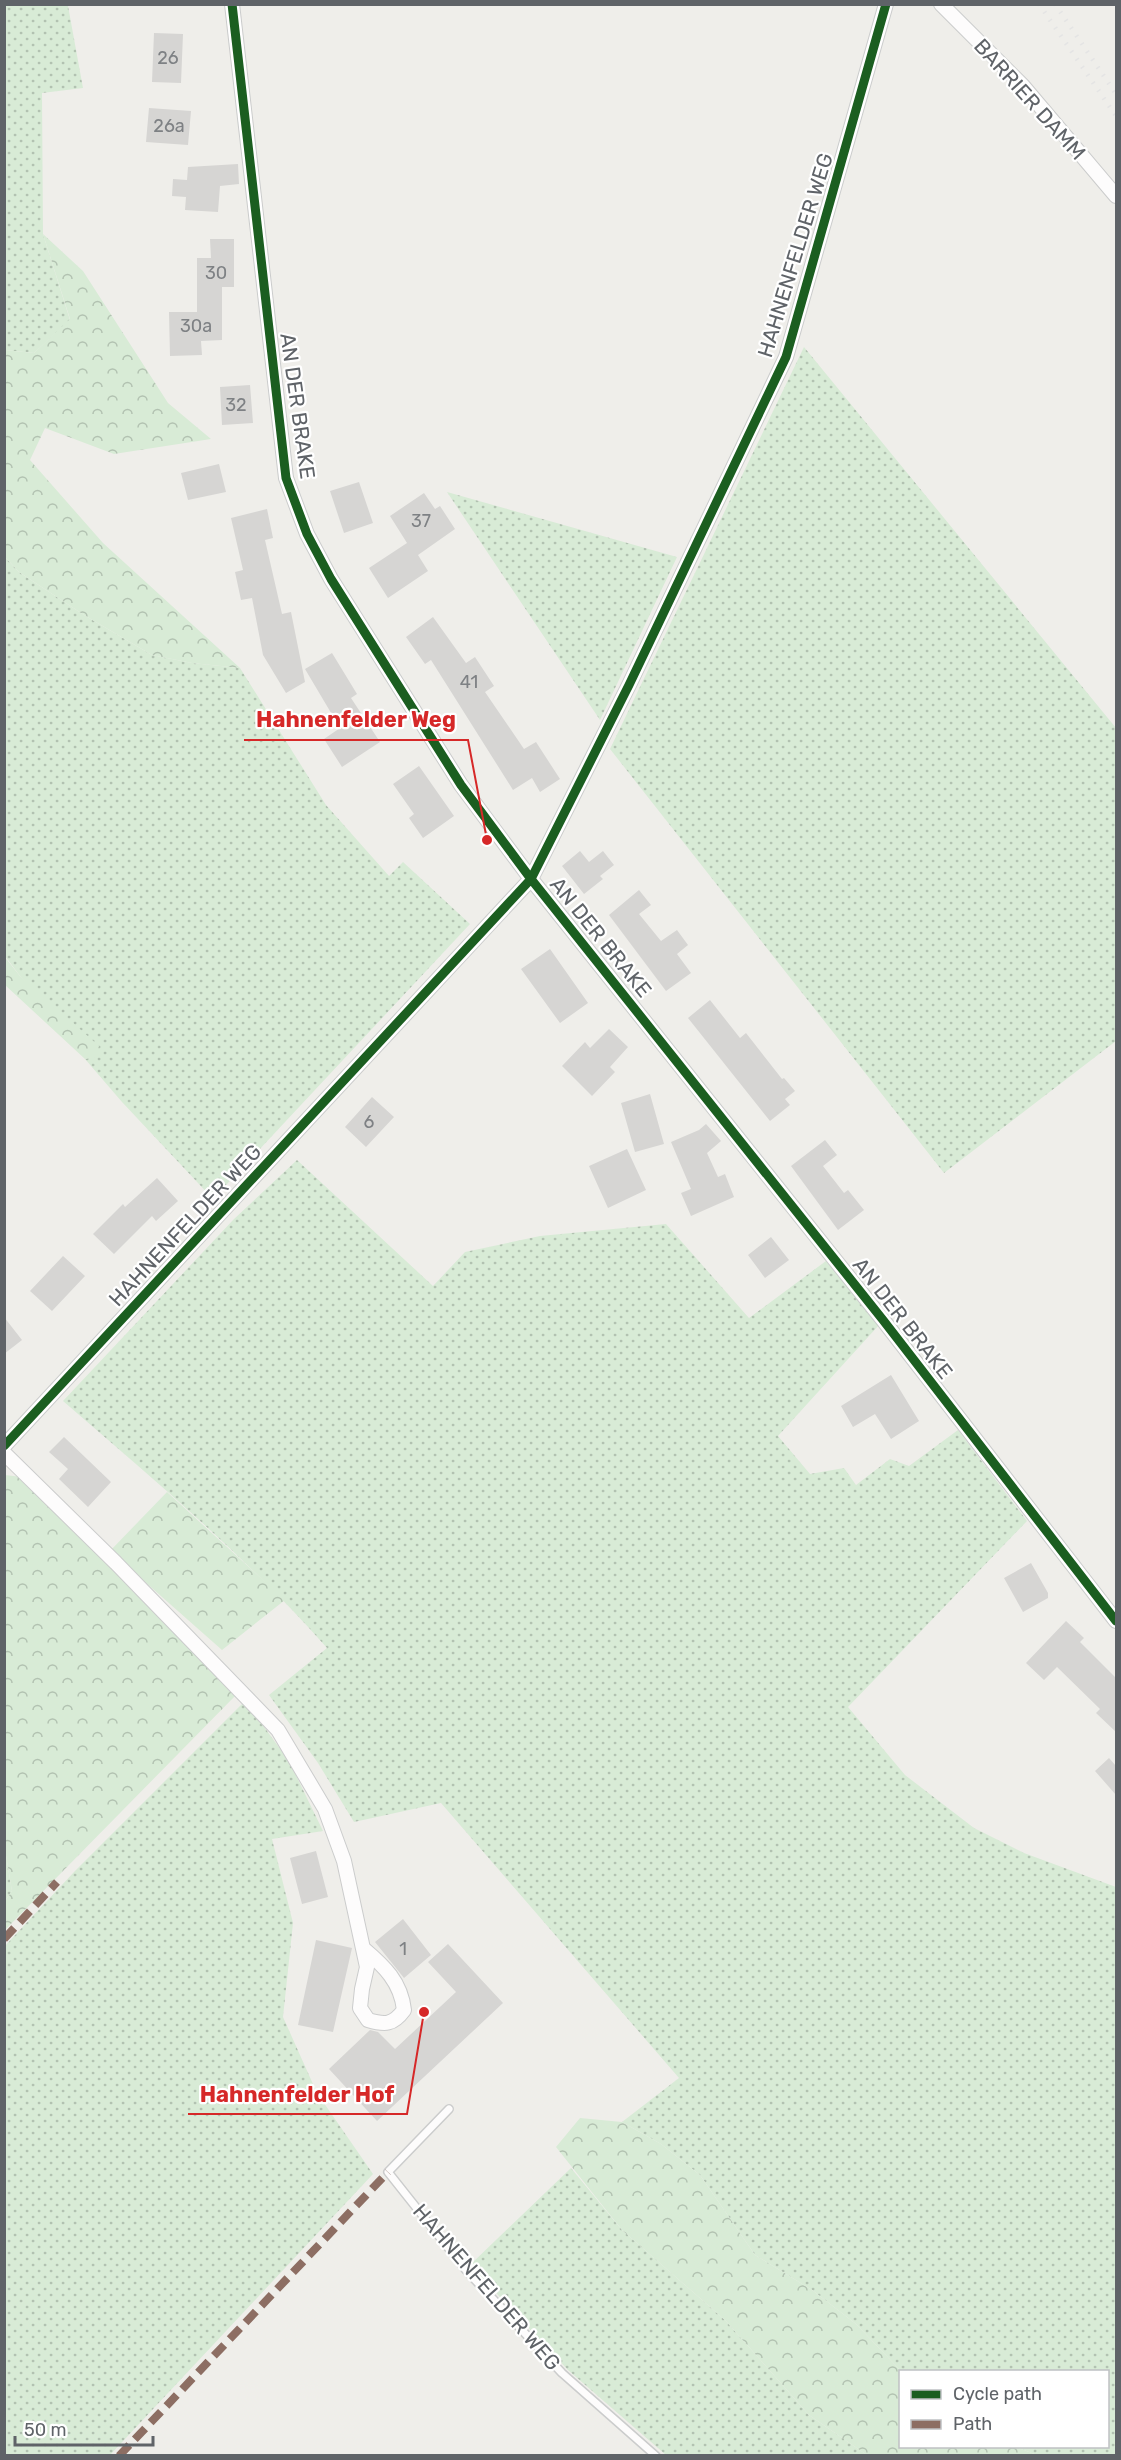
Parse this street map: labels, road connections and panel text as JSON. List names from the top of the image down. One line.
{"streets":{"street":["BARRIER DAMM","HAHNENFELDER WEG","AN DER BRAKE"]},"crossings":[["HAHNENFELDER WEG","AN DER BRAKE"]],"places":["Hahnenfelder Weg","Hahnenfelder Hof"],"house_numbers":["26","26a","30","30a","32","37","41","6","1"],"legend":["Cycle path","Path"],"scale_bar":"50 m"}
